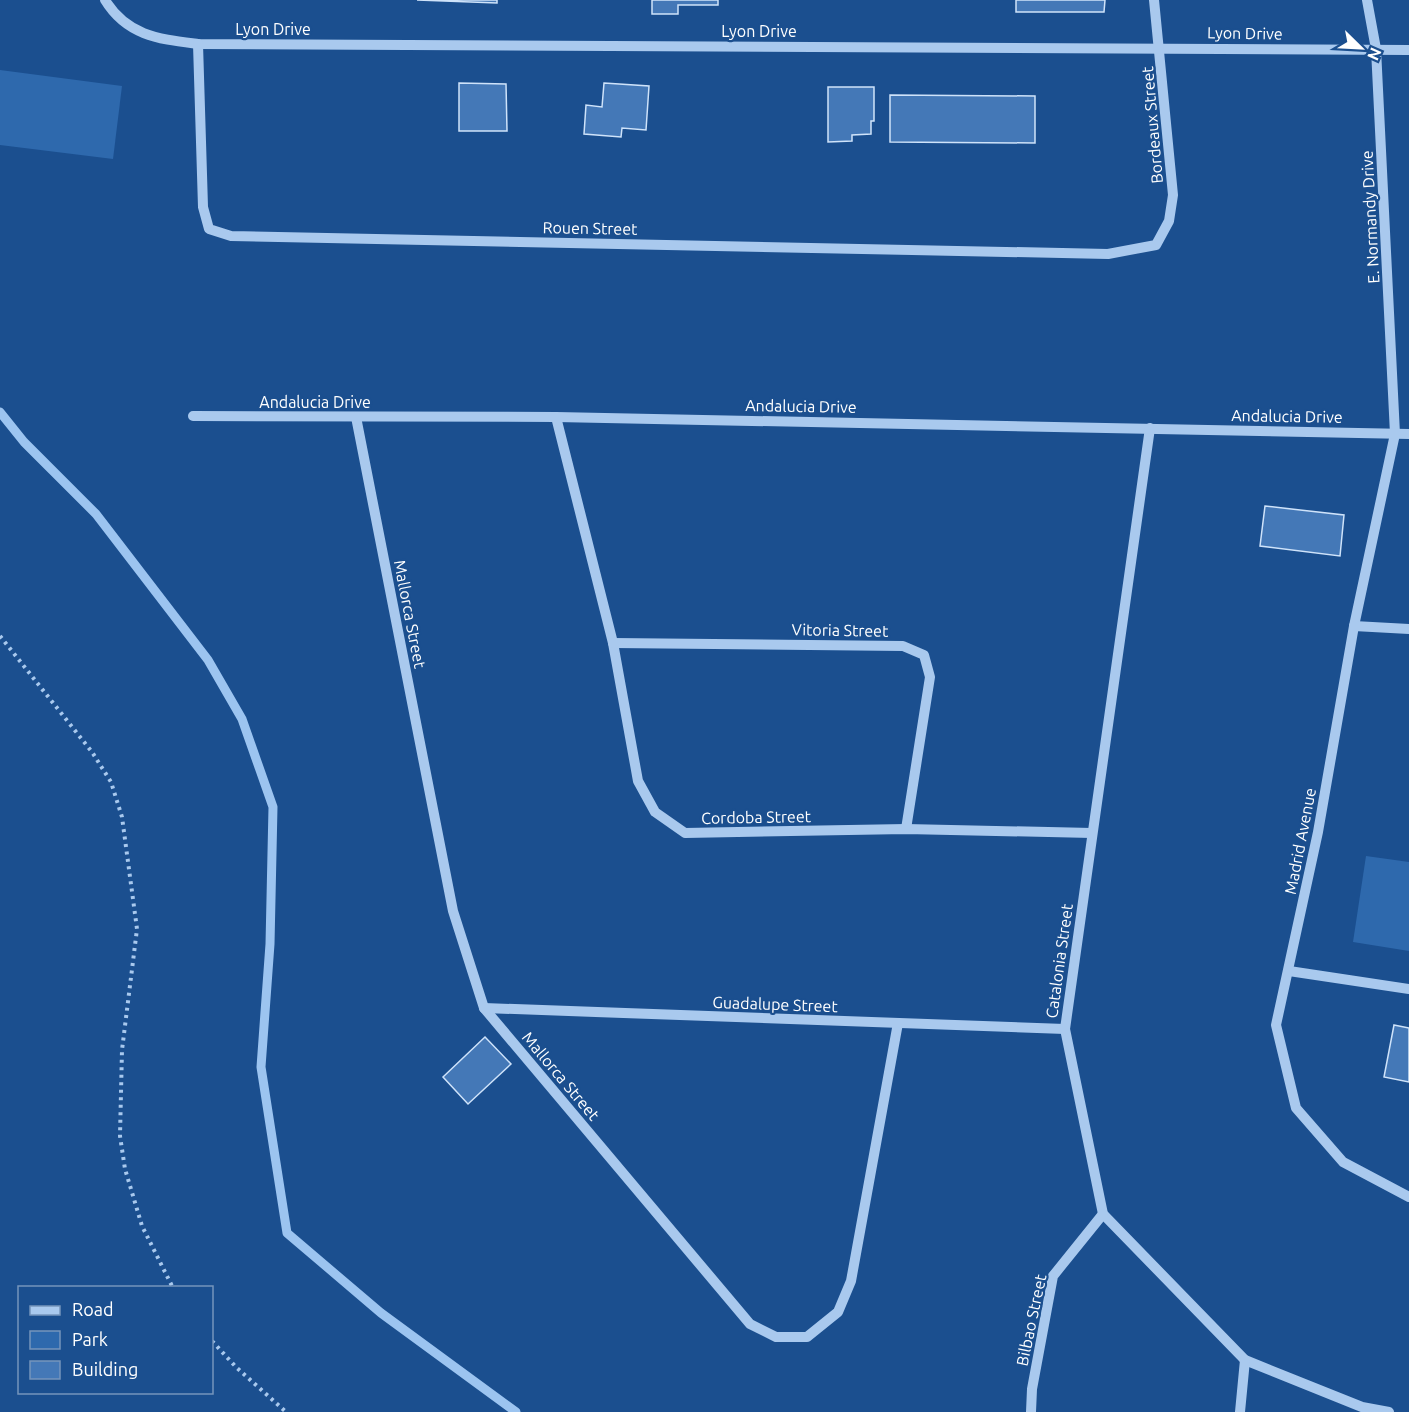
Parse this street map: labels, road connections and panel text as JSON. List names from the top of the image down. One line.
{"streets":{"street":["Lyon Drive","Bordeaux Street","E. Normandy Drive","Rouen Street","Andalucia Drive","Mallorca Street","Vitoria Street","Cordoba Street","Madrid Avenue","Catalonia Street","Guadalupe Street","Bilbao Street"]},"crossings":[["Lyon Drive","Bordeaux Street"],["Lyon Drive","E. Normandy Drive"],["Lyon Drive","Rouen Street"],["Bordeaux Street","Rouen Street"],["E. Normandy Drive","Andalucia Drive"],["E. Normandy Drive","Madrid Avenue"],["Andalucia Drive","Mallorca Street"],["Andalucia Drive","Cordoba Street"],["Andalucia Drive","Madrid Avenue"],["Andalucia Drive","Catalonia Street"],["Mallorca Street","Guadalupe Street"],["Vitoria Street","Cordoba Street"],["Cordoba Street","Catalonia Street"],["Catalonia Street","Guadalupe Street"],["Catalonia Street","Bilbao Street"]],"legend":["Road","Park","Building"],"north":"bottom right"}
